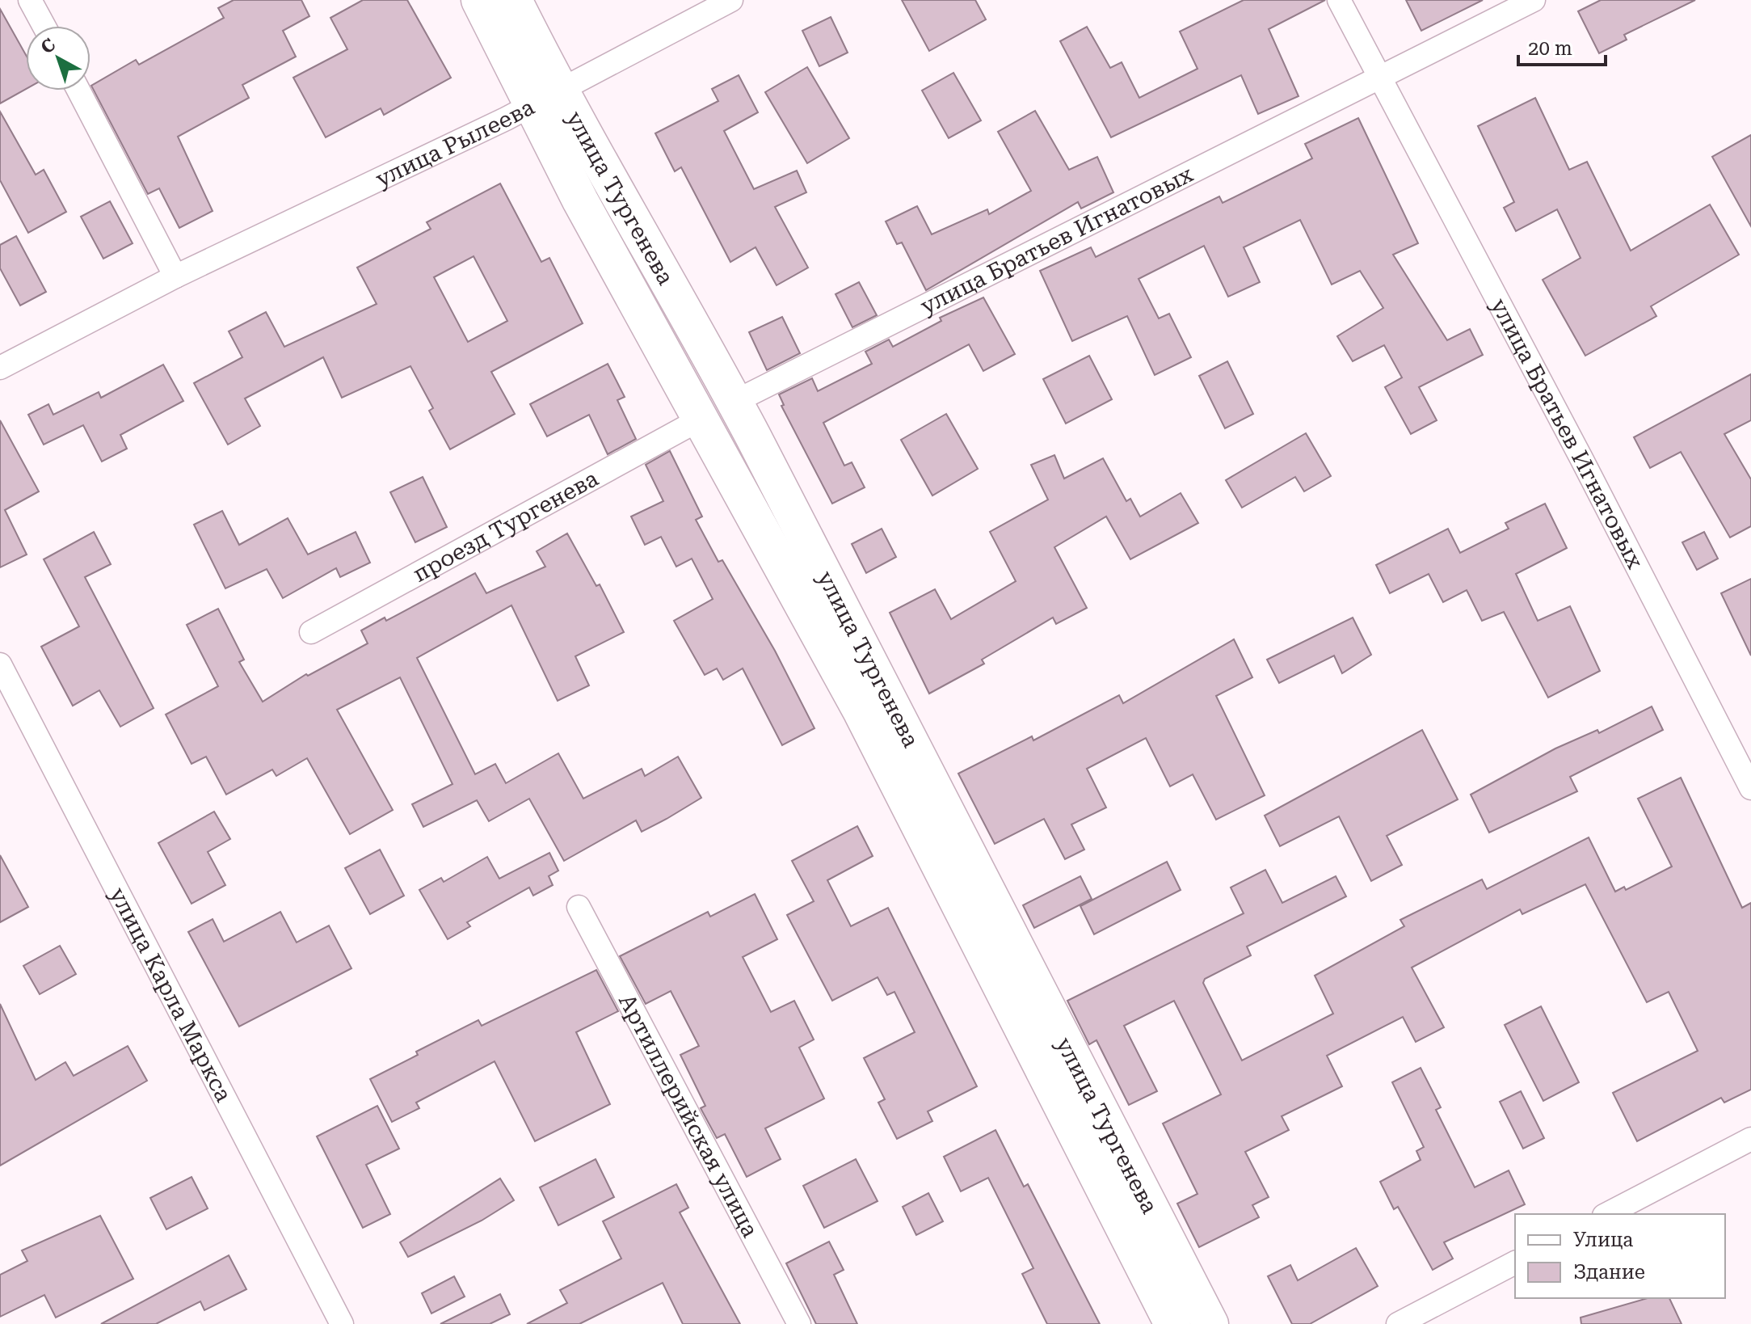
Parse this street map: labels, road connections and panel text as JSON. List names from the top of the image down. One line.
{"streets":{"highway":["улица Тургенева"],"street":["улица Рылеева","улица Братьев Игнатовых","проезд Тургенева","улица Карла Маркса","Артиллерийская улица"]},"crossings":[["улица Рылеева","улица Тургенева"],["улица Тургенева","улица Братьев Игнатовых"],["улица Тургенева","проезд Тургенева"]],"legend":["Улица","Здание"],"scale_bar":"20 m","north":"top left"}
